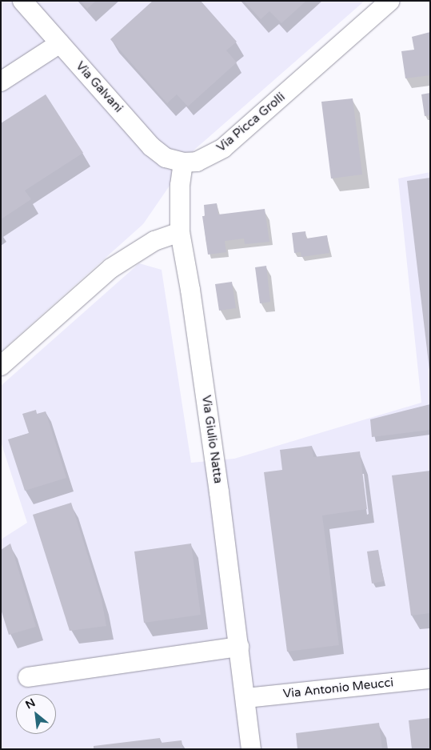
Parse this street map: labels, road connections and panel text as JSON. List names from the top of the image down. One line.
{"streets":{"street":["Via Galvani","Via Picca Grolli","Via Giulio Natta","Via Antonio Meucci"]},"crossings":[["Via Galvani","Via Picca Grolli"],["Via Giulio Natta","Via Antonio Meucci"]],"north":"top left"}
